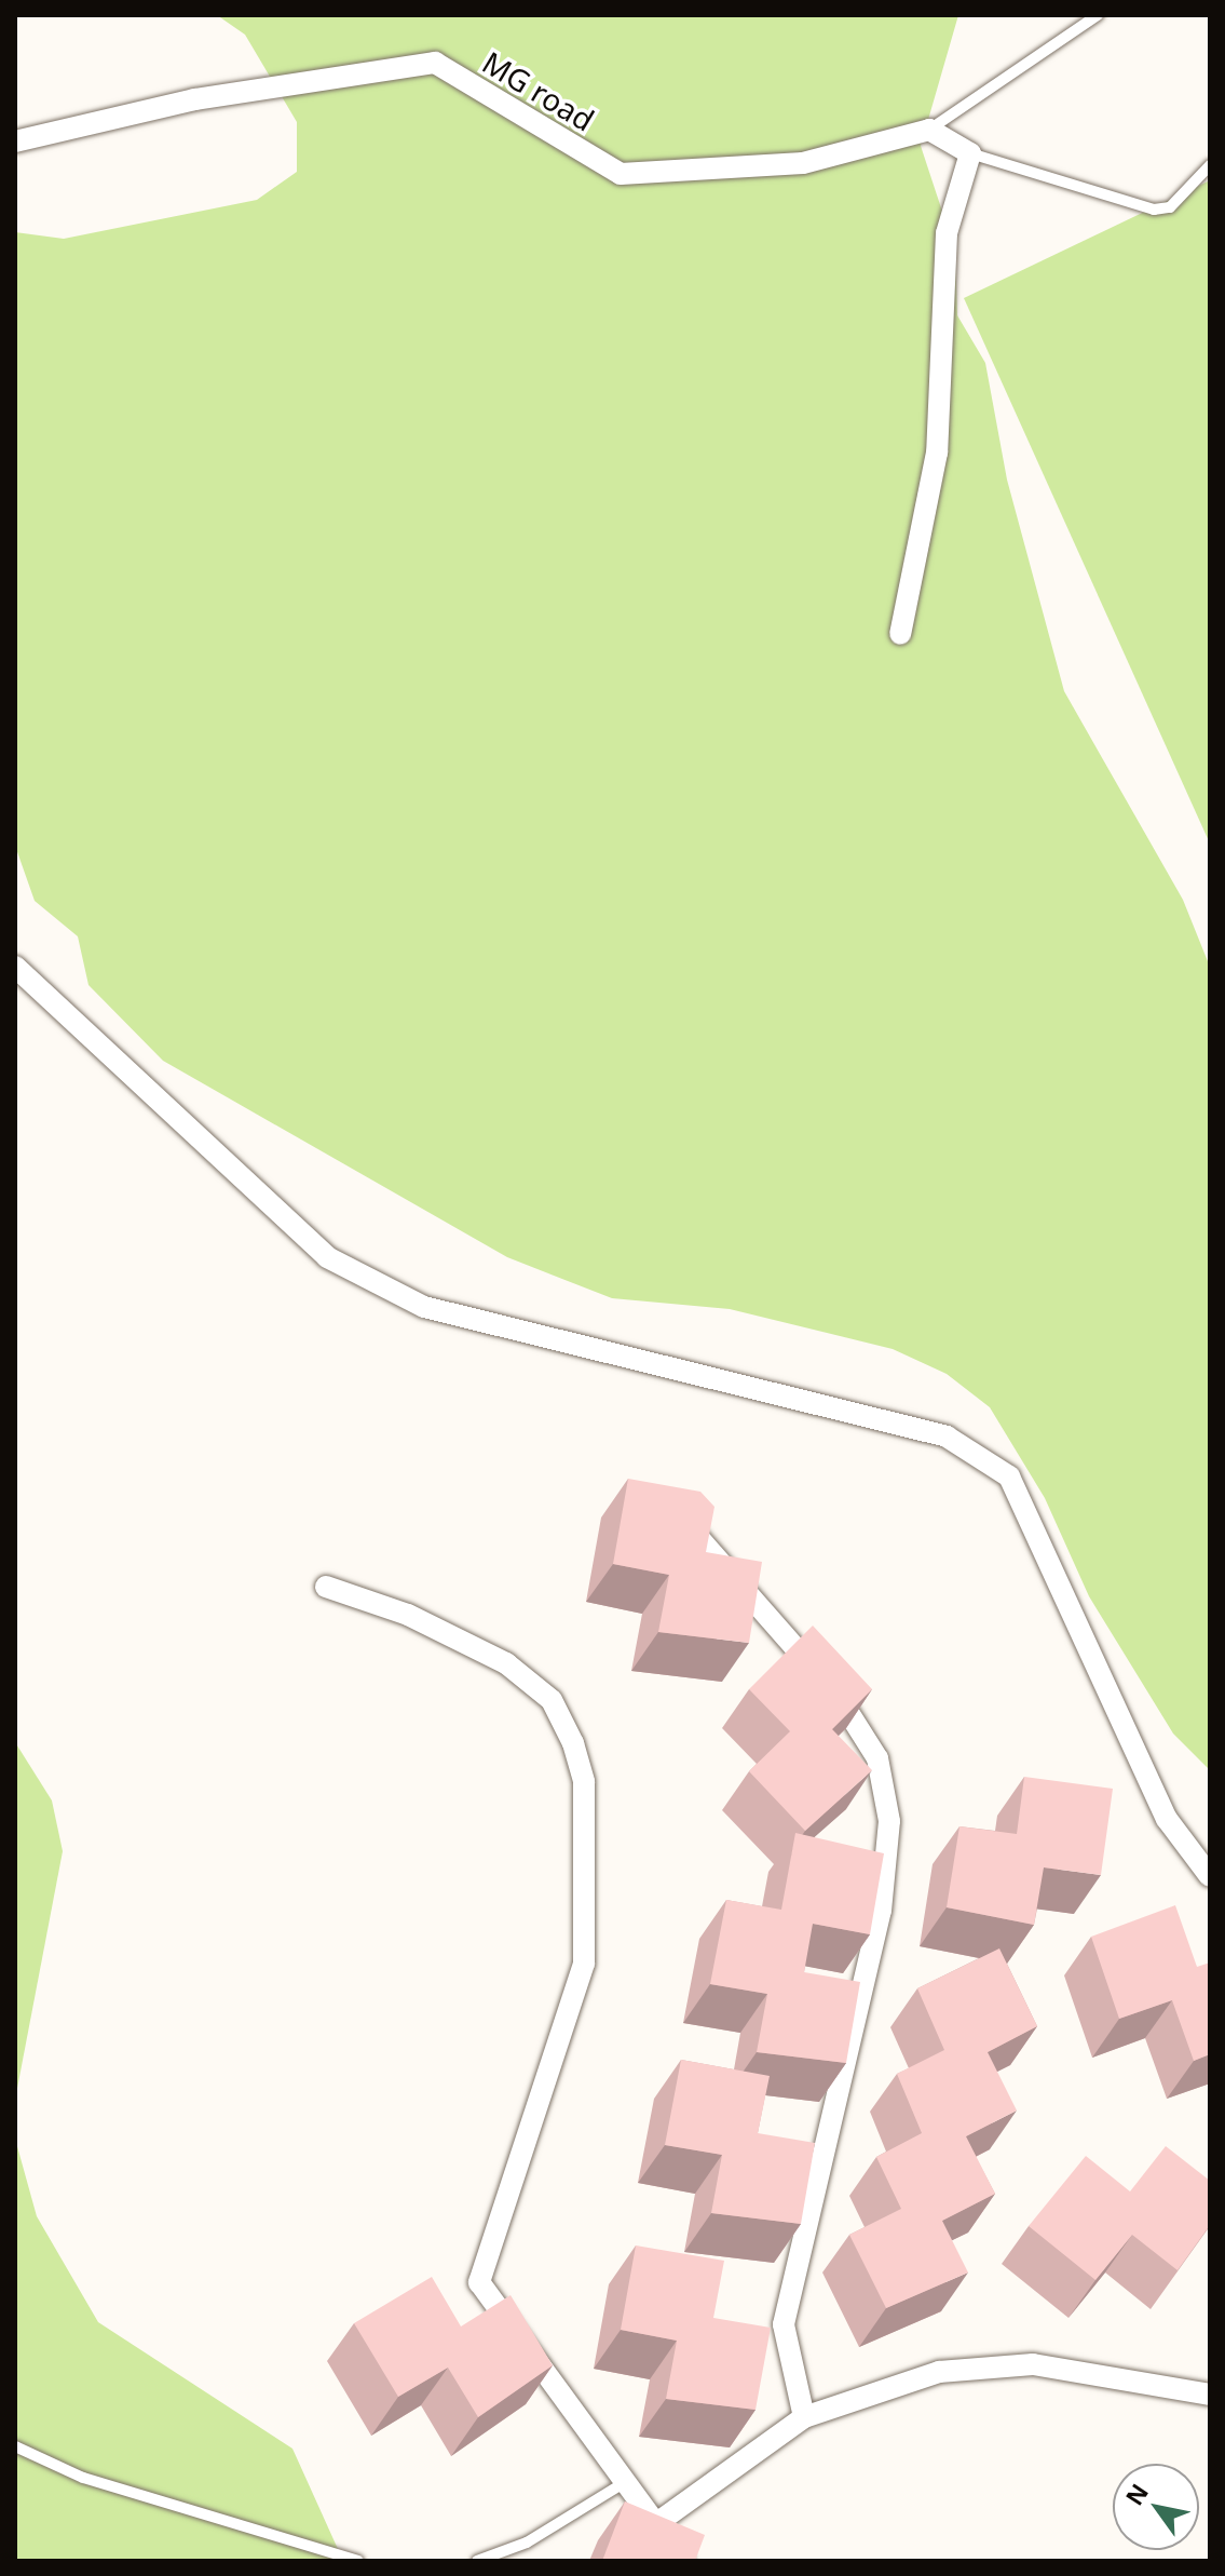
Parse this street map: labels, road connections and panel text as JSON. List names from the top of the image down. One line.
{"streets":{"street":["MG road"]},"north":"top left"}
